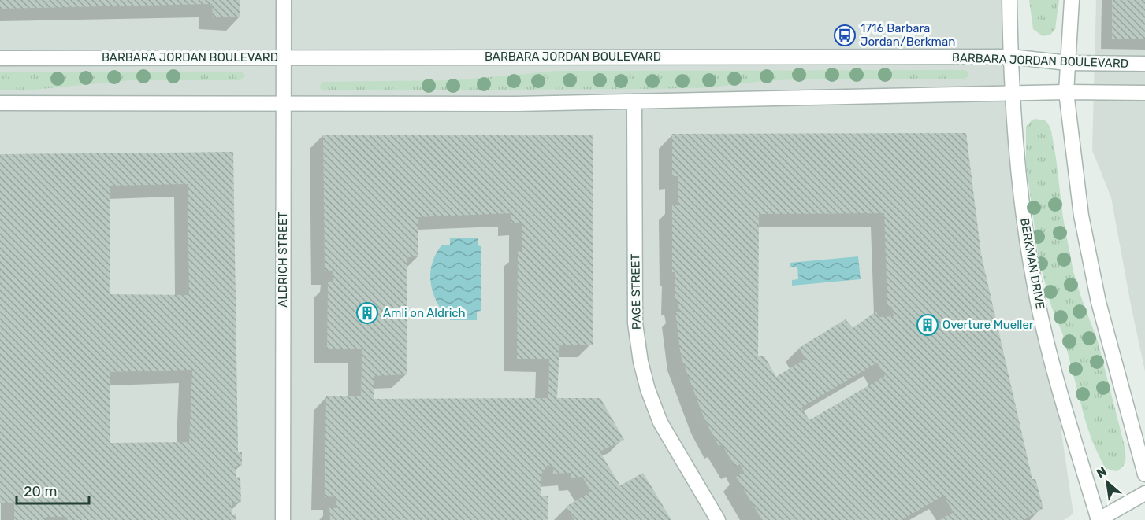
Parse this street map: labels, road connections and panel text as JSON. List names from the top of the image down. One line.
{"streets":{"street":["BARBARA JORDAN BOULEVARD","ALDRICH STREET","BERKMAN DRIVE","PAGE STREET"]},"crossings":[["BARBARA JORDAN BOULEVARD","ALDRICH STREET"],["BARBARA JORDAN BOULEVARD","BERKMAN DRIVE"]],"places":{"bus stop":["1716 Barbara Jordan/Berkman"],"building":["Amli on Aldrich","Overture Mueller"]},"scale_bar":"20 m","north":"top left"}
